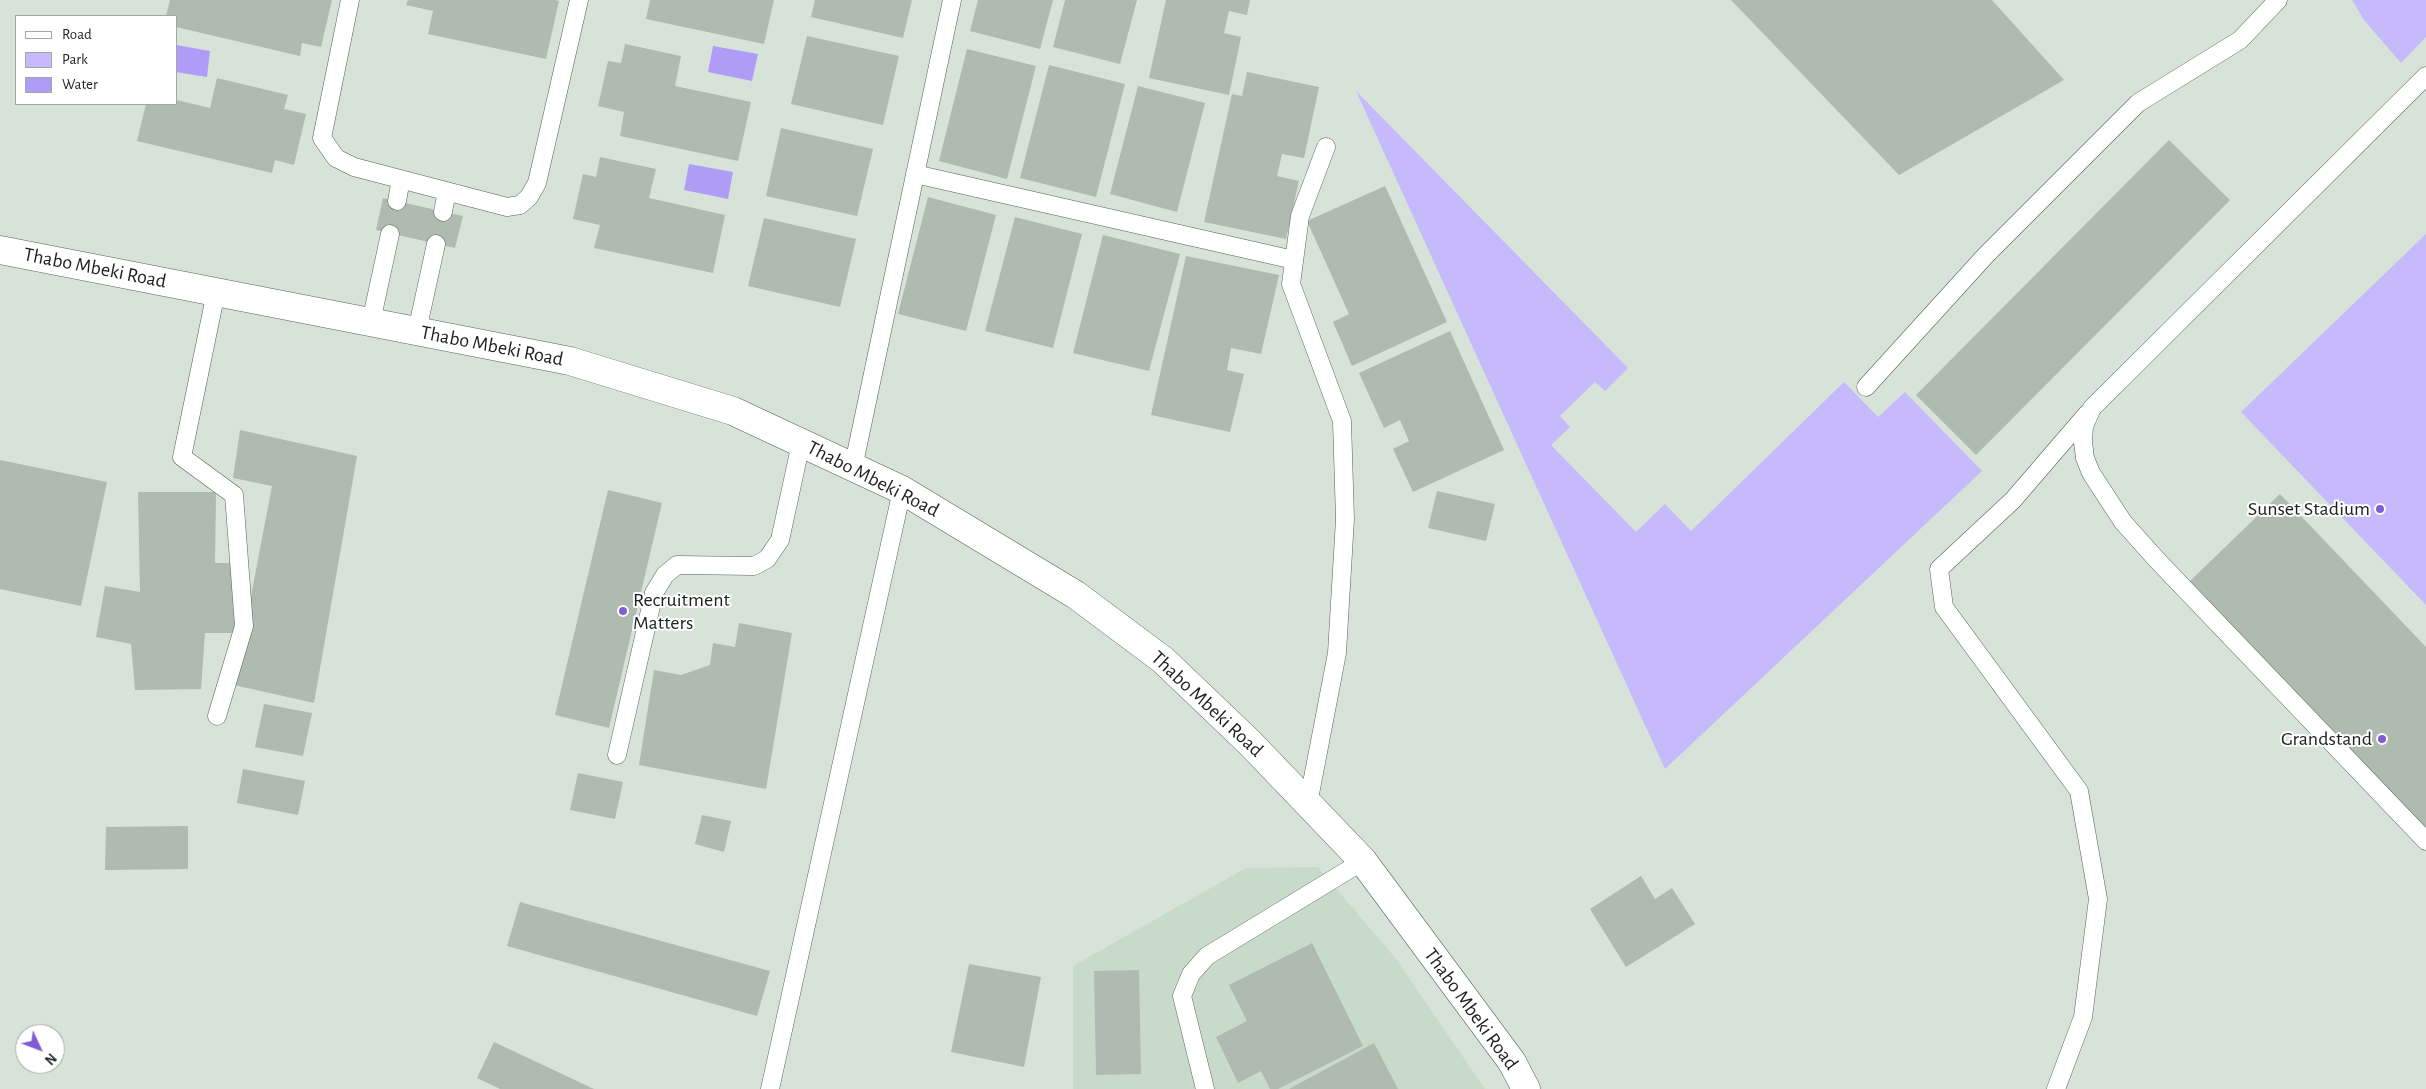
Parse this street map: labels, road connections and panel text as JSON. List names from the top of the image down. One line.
{"streets":{"main road":["Thabo Mbeki Road"]},"places":["Sunset Stadium","Recruitment Matters","Grandstand"],"legend":["Road","Park","Water"],"north":"bottom right"}
